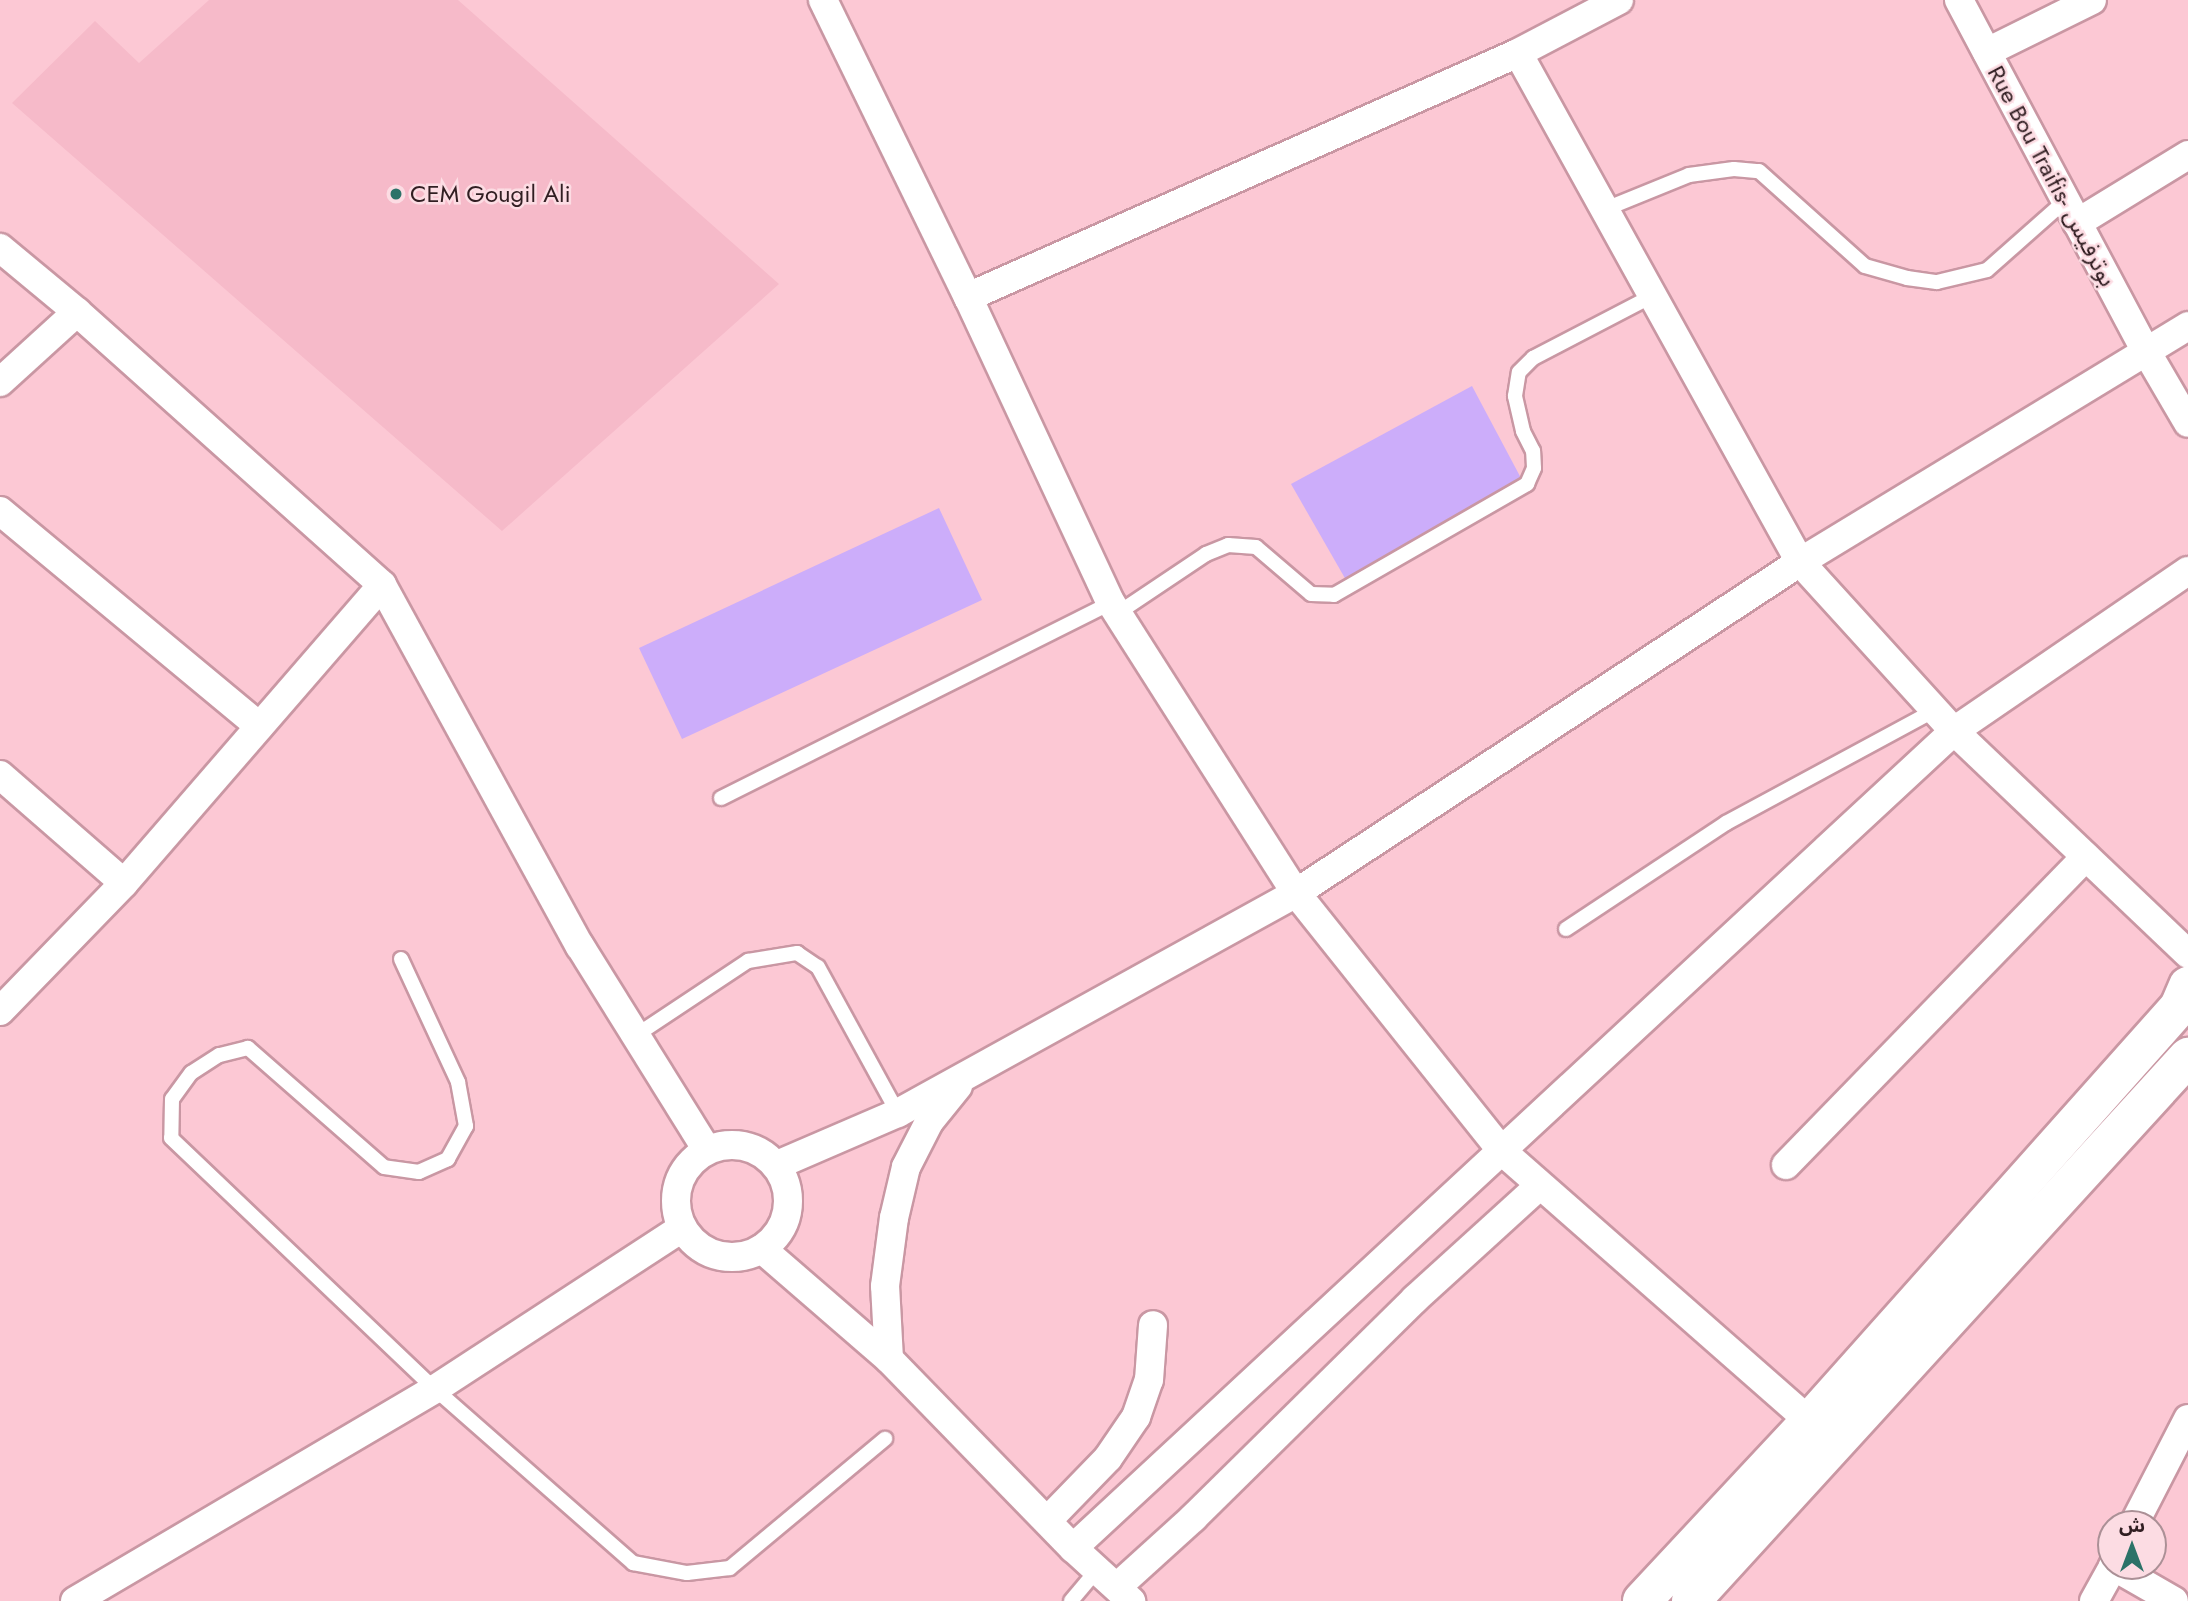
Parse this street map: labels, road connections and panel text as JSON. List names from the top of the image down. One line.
{"streets":{"street":["Rue Bou Traifis- بوترفيس"]},"places":["CEM Gougil Ali"],"north":"top"}
